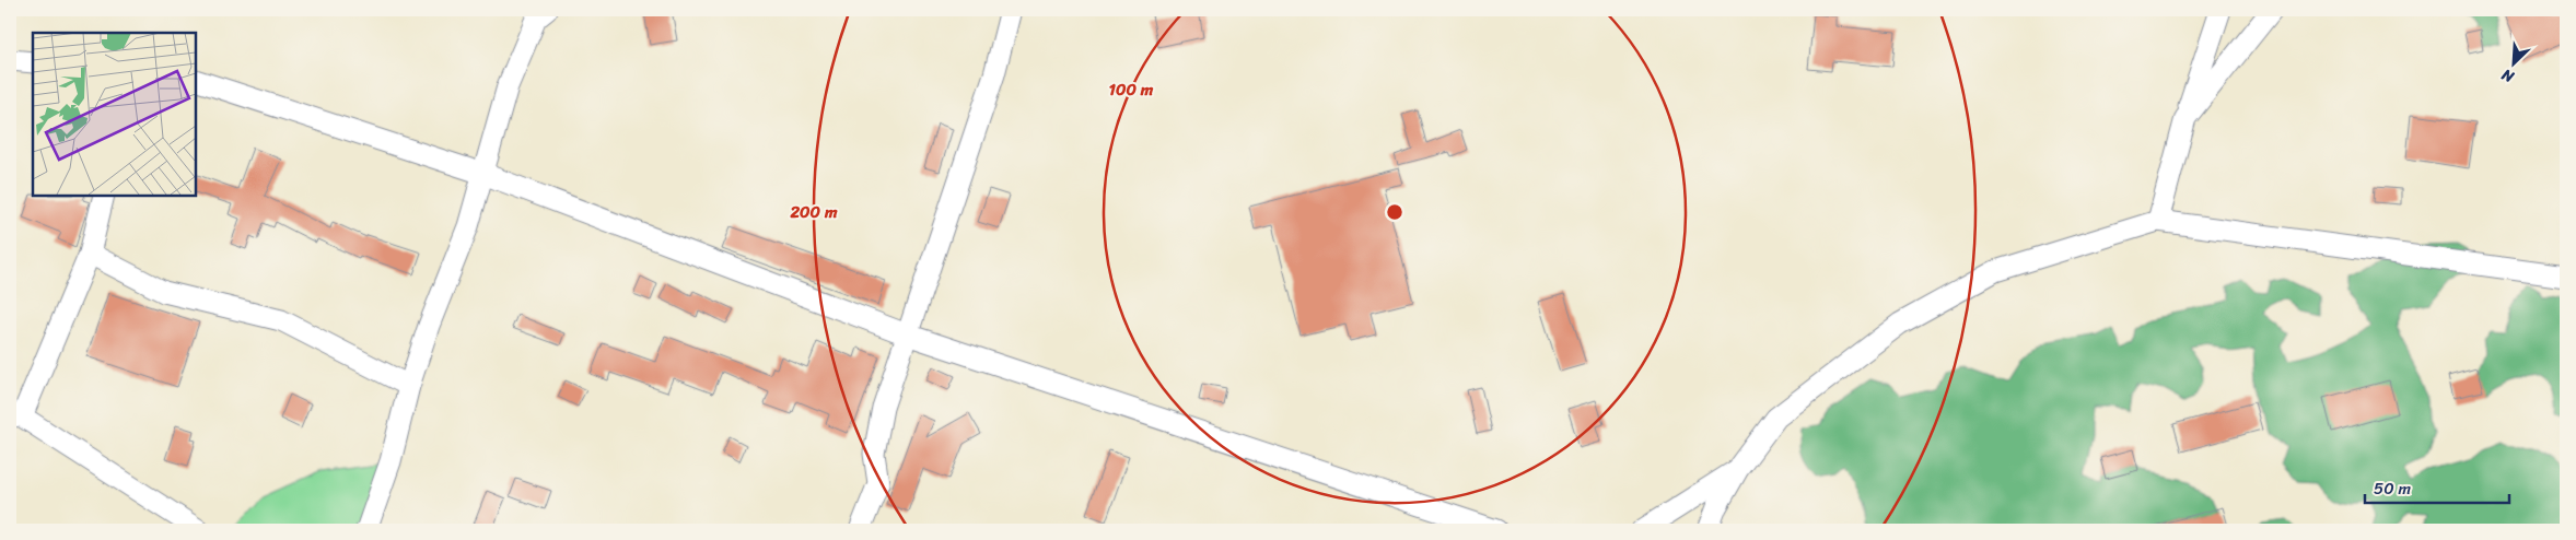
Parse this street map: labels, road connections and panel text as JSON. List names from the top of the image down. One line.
{"scale_bar":"50 m","north":"bottom left","rings":["100 m","200 m"]}
